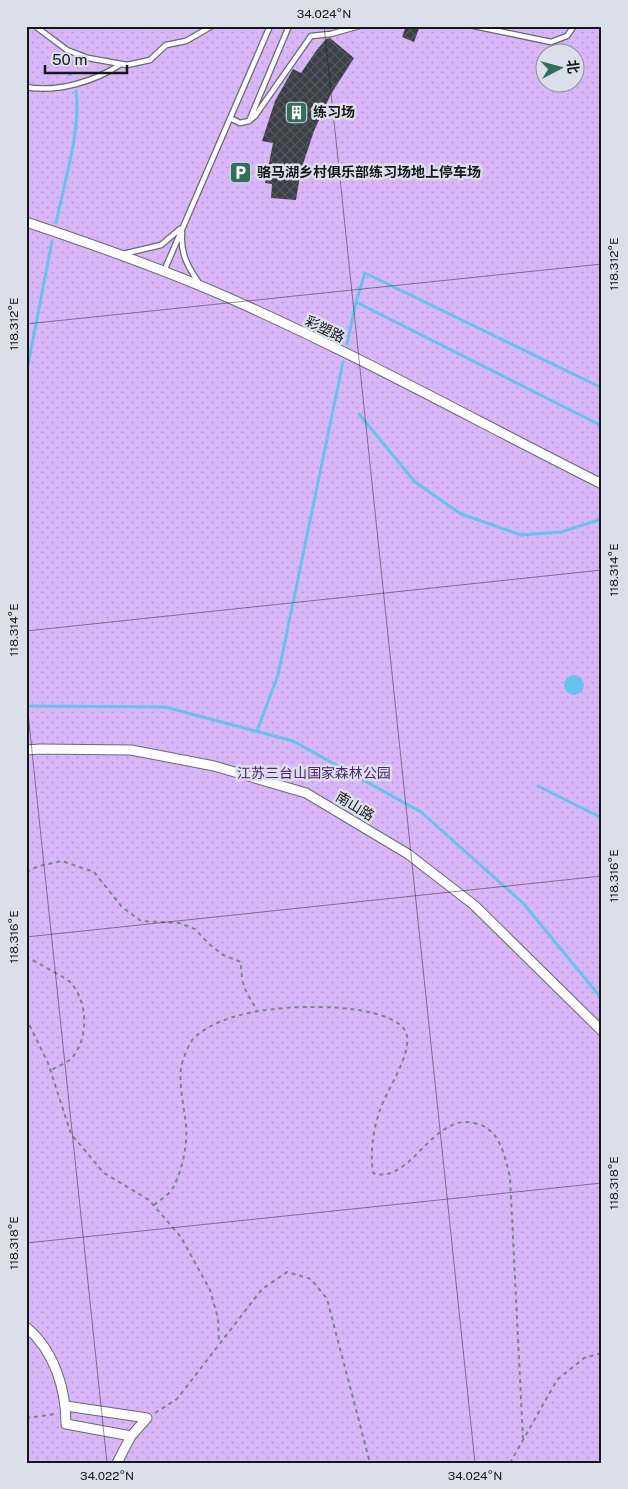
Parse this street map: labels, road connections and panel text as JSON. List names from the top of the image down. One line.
{"streets":{"street":["彩塑路","南山路"]},"parks":["江苏三台山国家森林公园"],"places":{"building":["练习场"],"parking":["骆马湖乡村俱乐部练习场地上停车场"]},"scale_bar":"50 m","north":"right","coordinates":["34.024°N","118.312°E","118.314°E","118.316°E","118.318°E","34.022°N"]}
